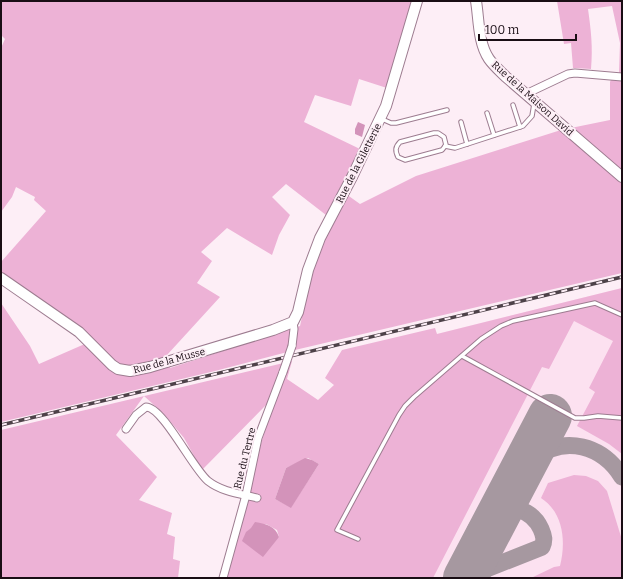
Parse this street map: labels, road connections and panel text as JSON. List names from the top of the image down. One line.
{"streets":{"street":["Rue de la Maison David","Rue de la Giletterie","Rue de la Musse","Rue du Tertre"]},"crossings":[["Rue de la Giletterie","Rue de la Musse"],["Rue de la Giletterie","Rue du Tertre"],["Rue de la Musse","Rue du Tertre"]],"scale_bar":"100 m"}
